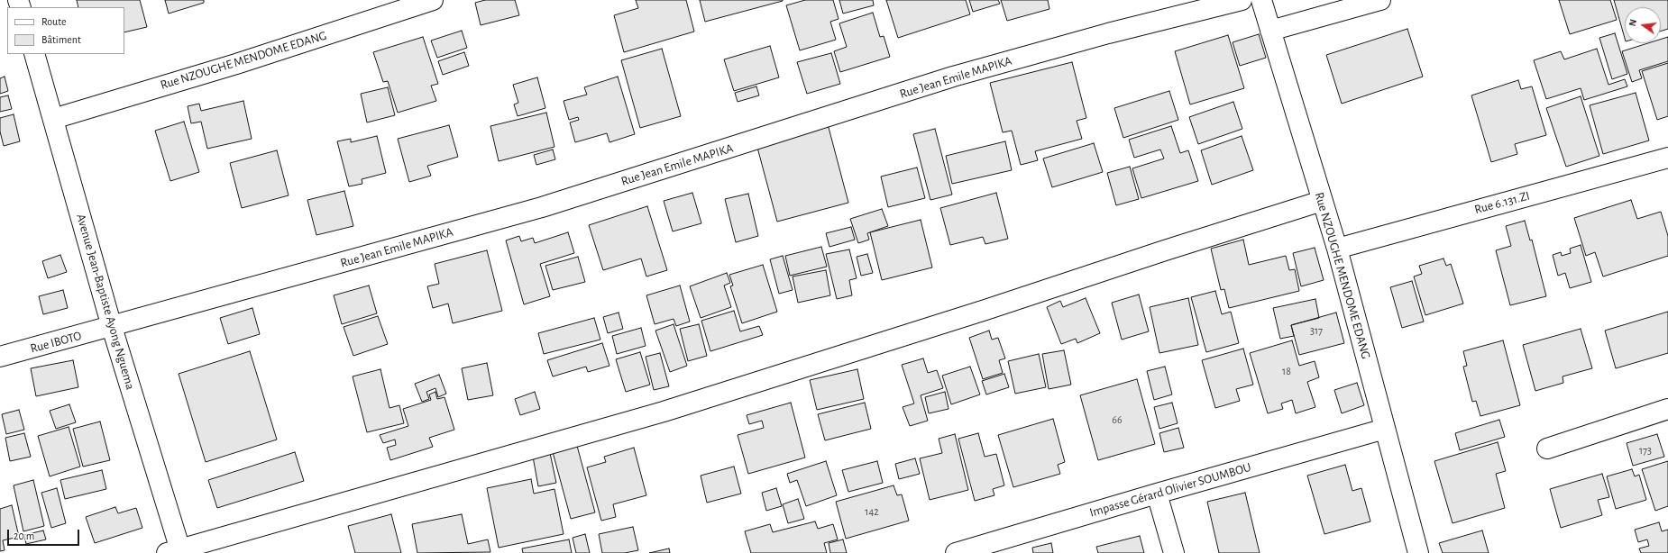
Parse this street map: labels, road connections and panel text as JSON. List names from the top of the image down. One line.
{"streets":{"street":["Rue NZOUGHE MENDOME EDANG","Rue Jean Emile MAPIKA","Rue 6.131.ZI","Avenue Jean-Baptiste Ayong Nguema","Rue IBOTO","Impasse Gérard Olivier SOUMBOU"]},"crossings":[["Rue NZOUGHE MENDOME EDANG","Rue 6.131.ZI"],["Rue NZOUGHE MENDOME EDANG","Avenue Jean-Baptiste Ayong Nguema"],["Rue NZOUGHE MENDOME EDANG","Impasse Gérard Olivier SOUMBOU"],["Rue Jean Emile MAPIKA","Avenue Jean-Baptiste Ayong Nguema"],["Rue Jean Emile MAPIKA","Rue IBOTO"],["Avenue Jean-Baptiste Ayong Nguema","Rue IBOTO"]],"house_numbers":["317","18","66","173","142"],"legend":["Route","Bâtiment"],"scale_bar":"20 m","north":"left"}
